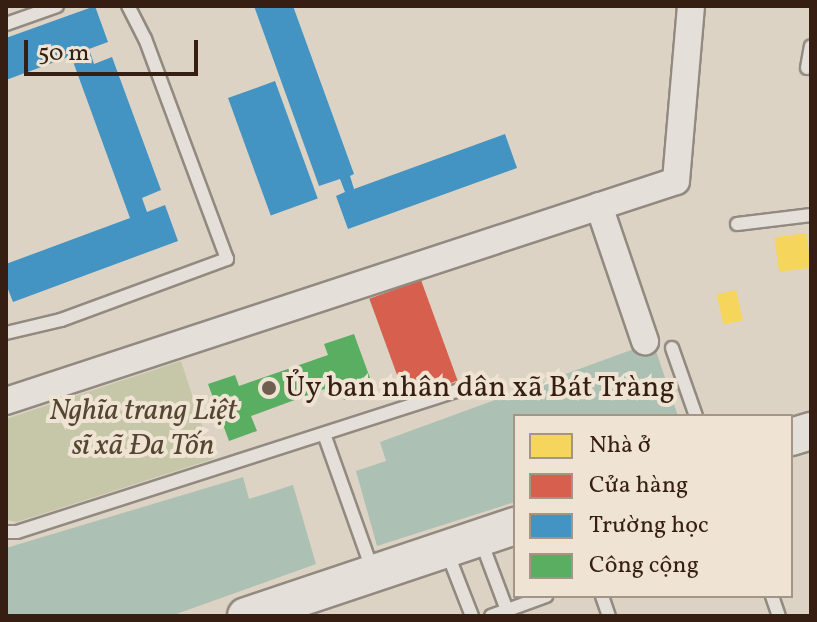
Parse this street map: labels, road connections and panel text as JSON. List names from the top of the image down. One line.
{"parks":["Nghĩa trang Liệt sĩ xã Đa Tốn"],"places":["Ủy ban nhân dân xã Bát Tràng"],"legend":["Nhà ở","Cửa hàng","Trường học","Công cộng"],"scale_bar":"50 m"}
